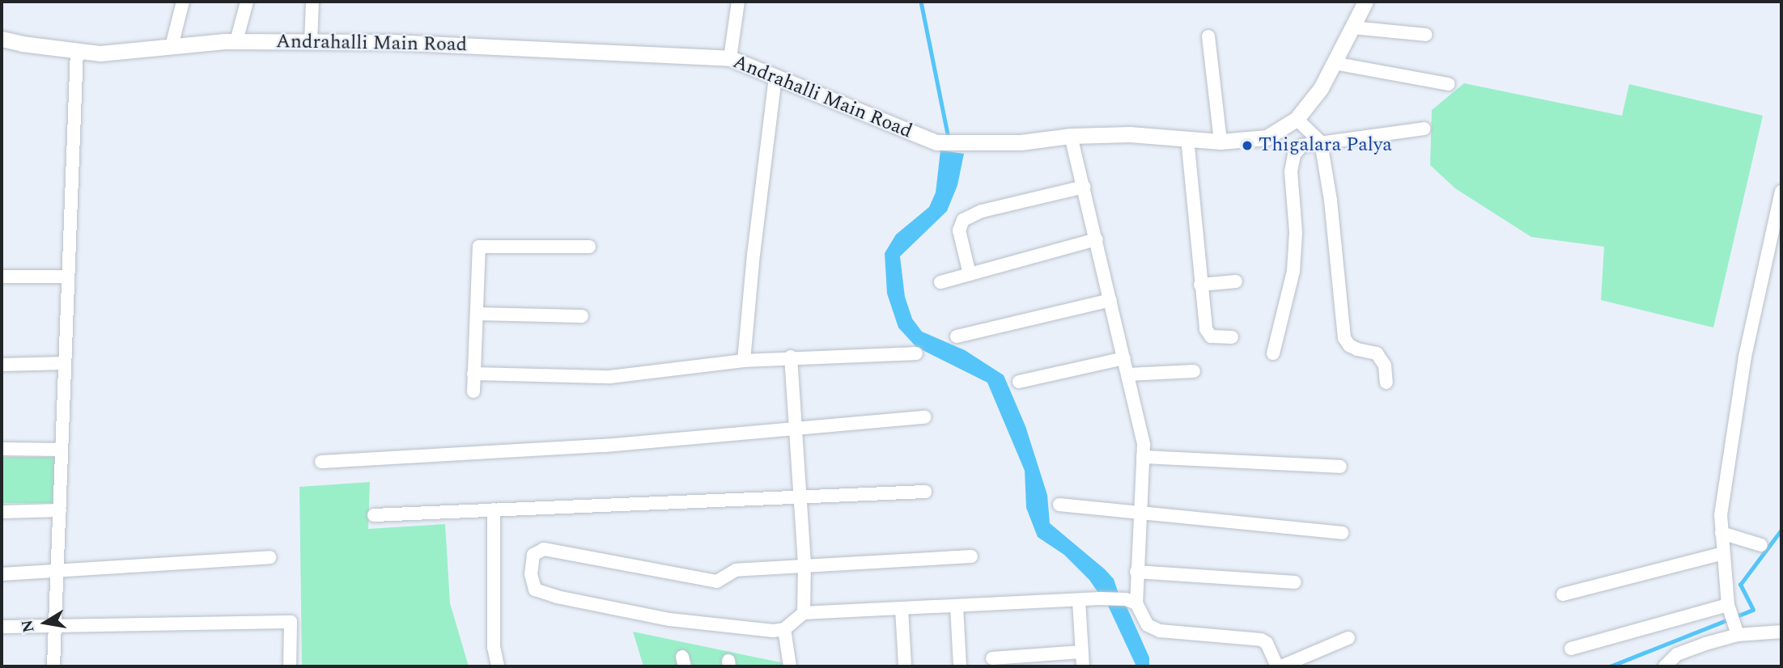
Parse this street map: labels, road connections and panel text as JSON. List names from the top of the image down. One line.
{"streets":{"main road":["Andrahalli Main Road"]},"places":["Thigalara Palya"],"north":"left"}
